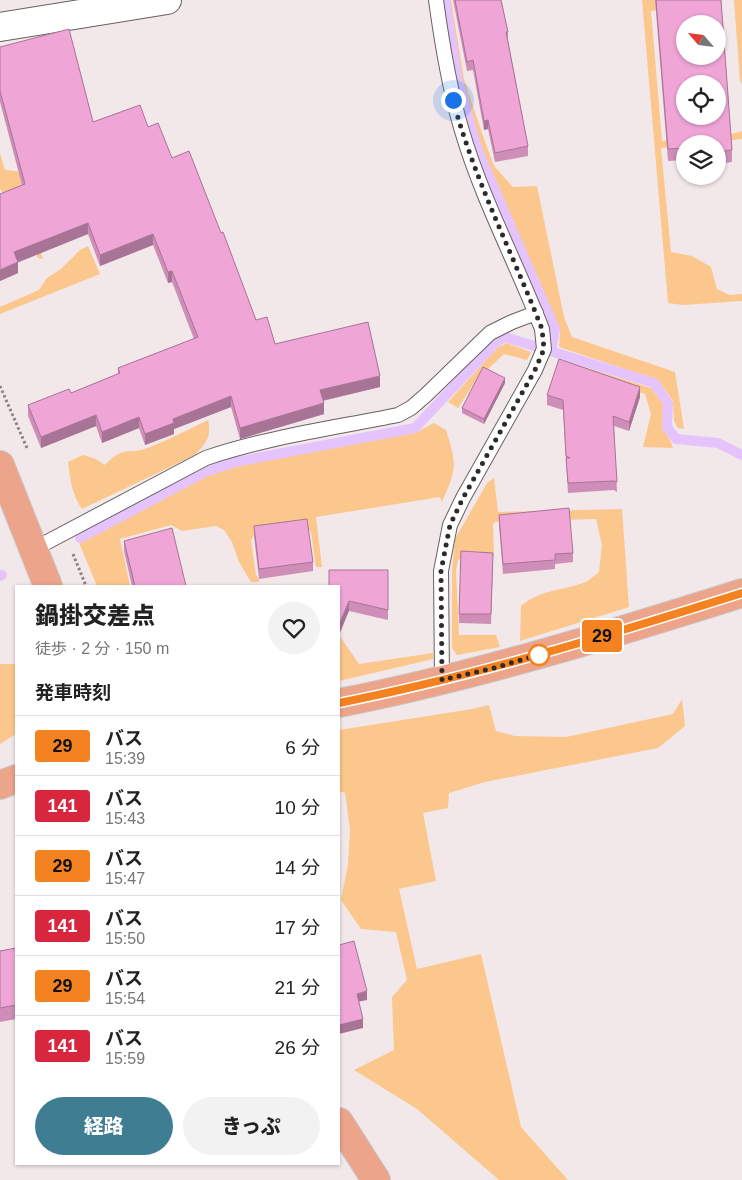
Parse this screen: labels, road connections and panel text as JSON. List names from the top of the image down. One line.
{"lines":["bus line 29"],"north":"top left","page":{"on_map":"29","heading":[["鍋掛交差点","徒歩 · 2 分 · 150 m"],"発車時刻"],"list":[{"mark":"29","name":"バス","note":"15:39","value":"6 分"},{"mark":"141","name":"バス","note":"15:43","value":"10 分"},{"mark":"29","name":"バス","note":"15:47","value":"14 分"},{"mark":"141","name":"バス","note":"15:50","value":"17 分"},{"mark":"29","name":"バス","note":"15:54","value":"21 分"},{"mark":"141","name":"バス","note":"15:59","value":"26 分"}],"buttons":["経路","きっぷ"]}}
